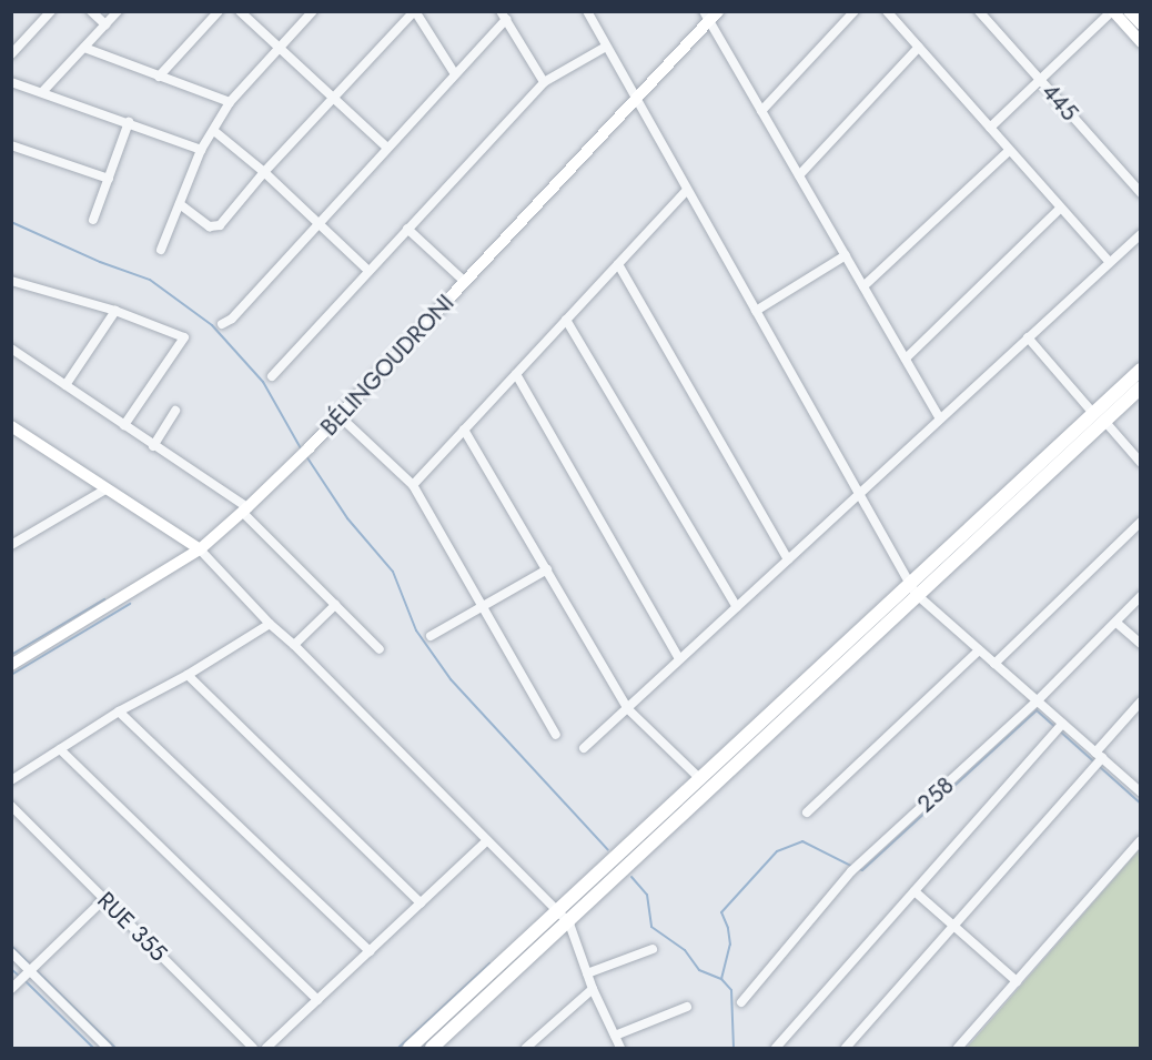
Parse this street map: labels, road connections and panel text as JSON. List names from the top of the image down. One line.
{"streets":{"street":["445","BÉLINGOUDRONI","258","RUE 355"]}}
